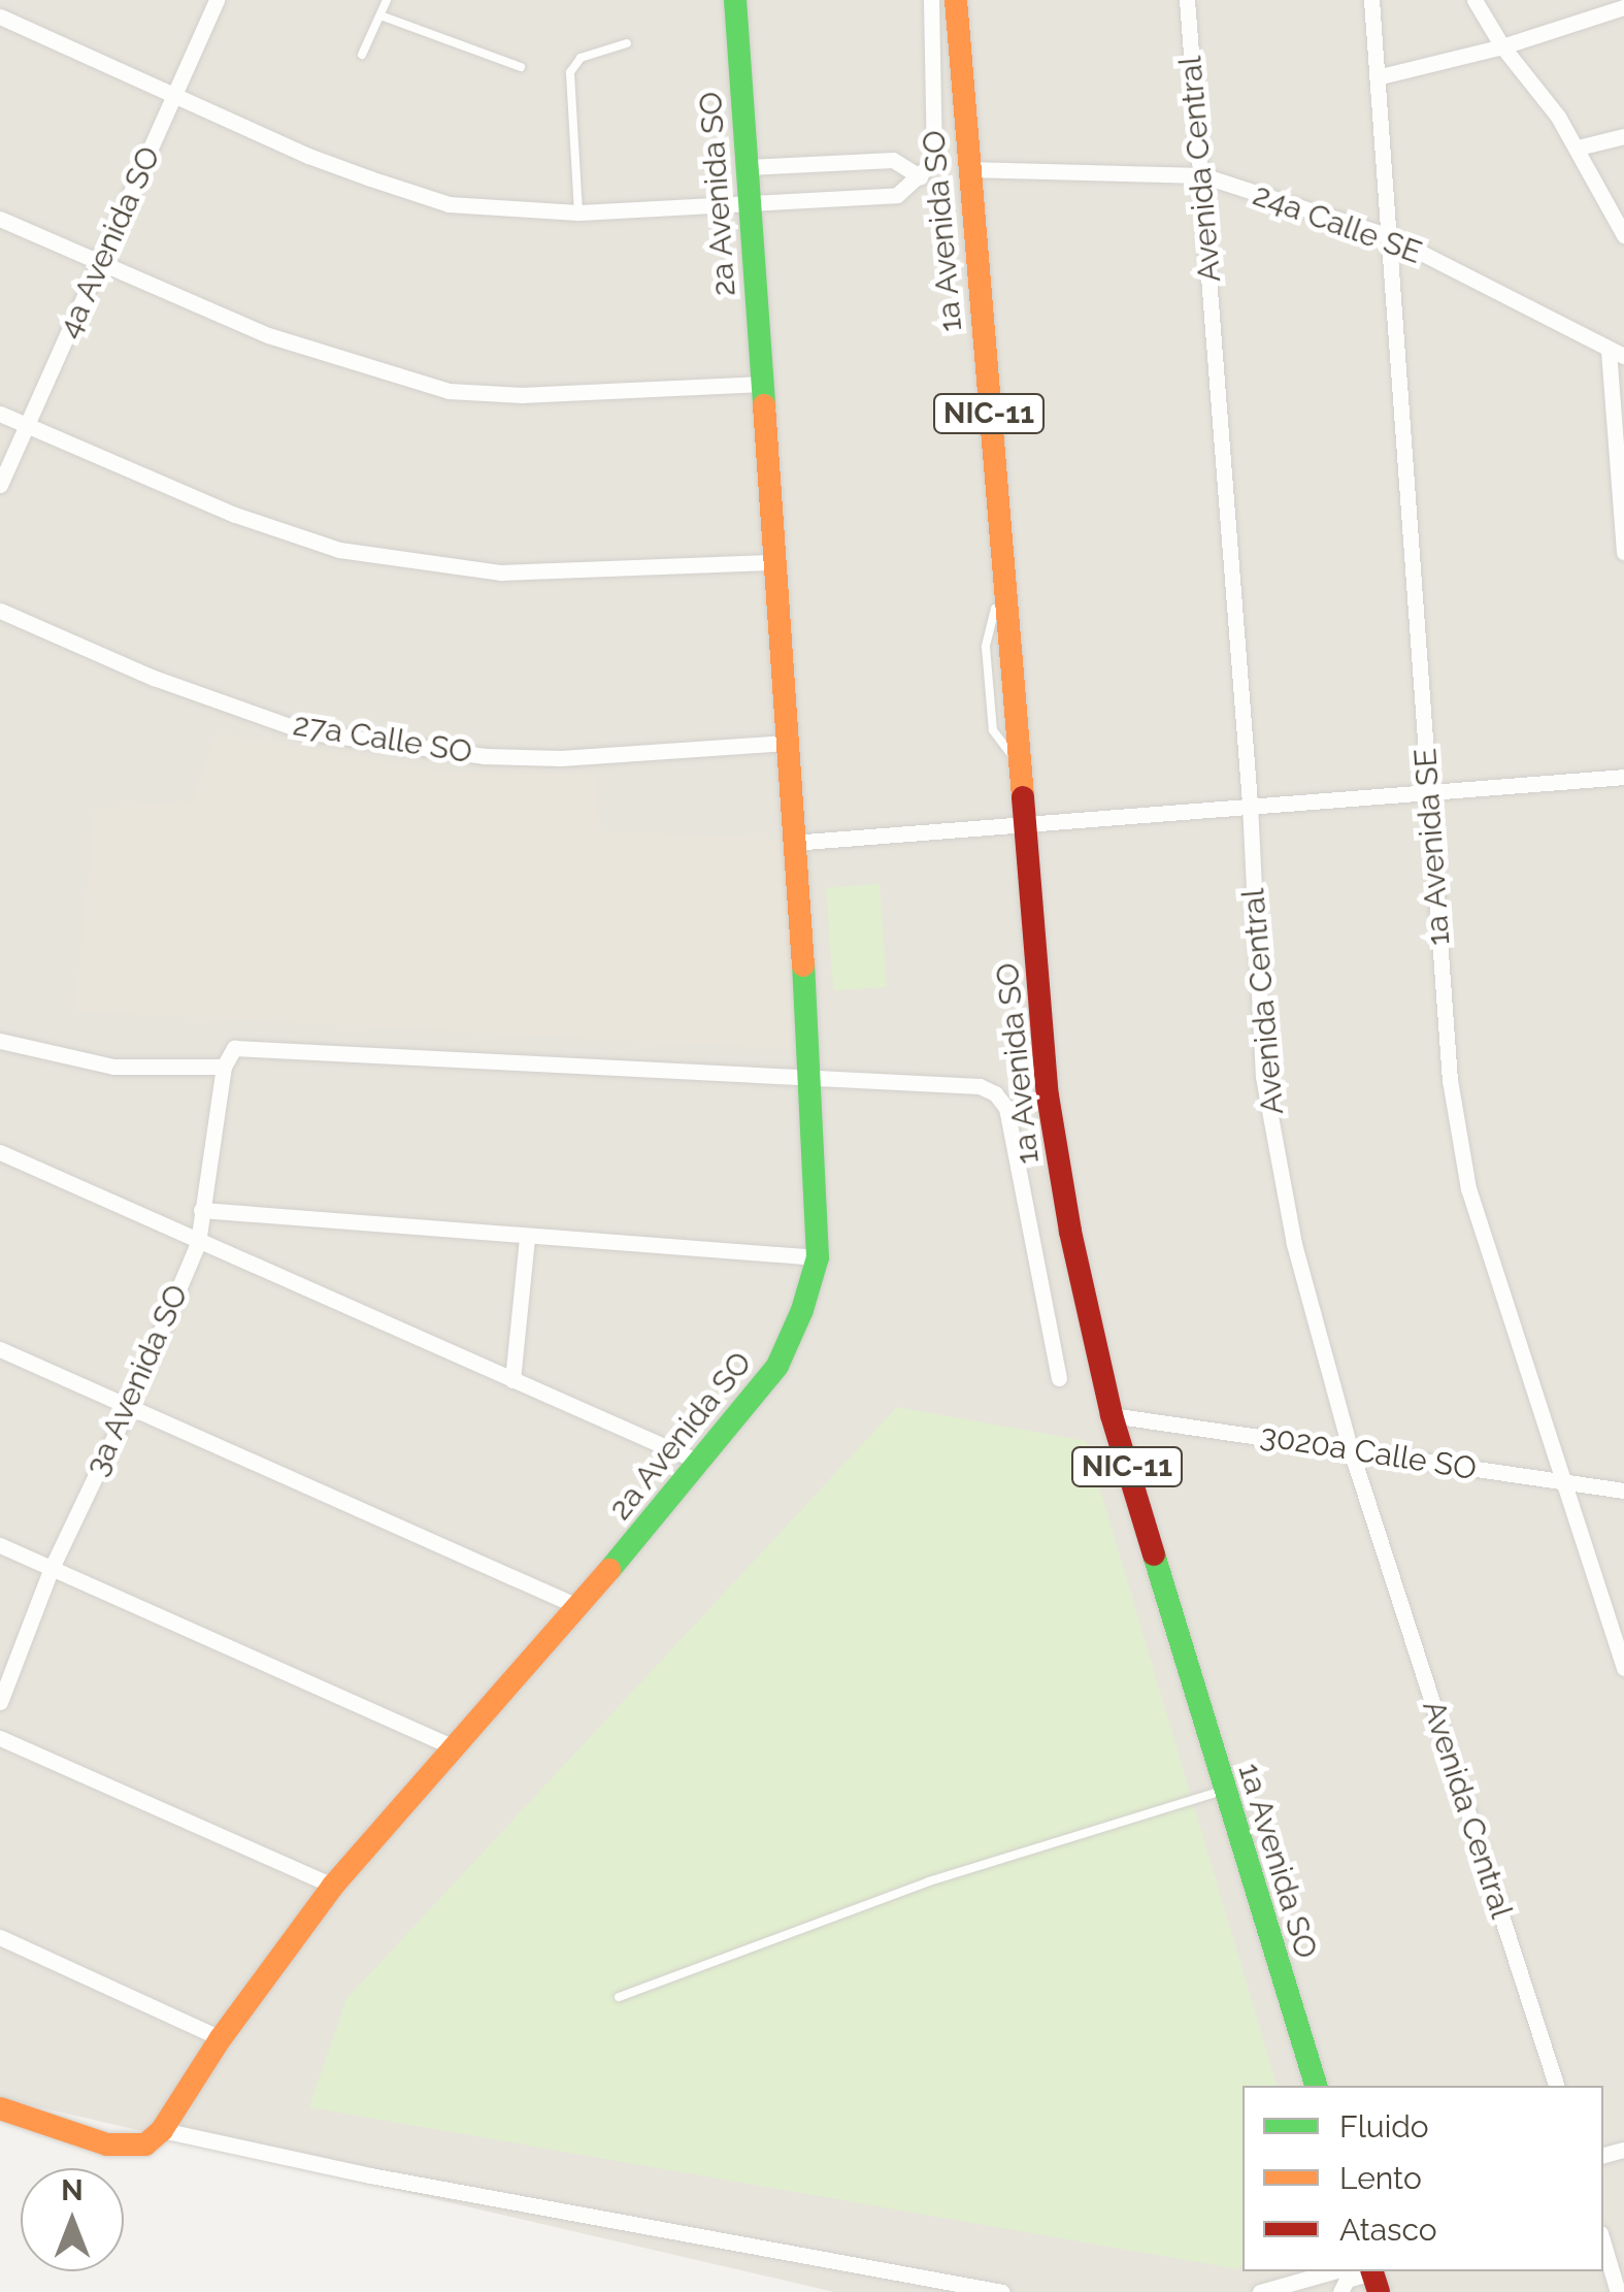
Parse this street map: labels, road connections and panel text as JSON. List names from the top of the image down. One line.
{"streets":{"main road":["2a Avenida SO","1a Avenida SO","NIC-11"],"street":["Avenida Central","24a Calle SE","4a Avenida SO","27a Calle SO","1a Avenida SE","3a Avenida SO","3020a Calle SO"]},"crossings":[["Avenida Central","24a Calle SE"],["Avenida Central","3020a Calle SO"],["2a Avenida SO","27a Calle SO"],["2a Avenida SO","3a Avenida SO"],["24a Calle SE","1a Avenida SO"],["24a Calle SE","1a Avenida SE"],["1a Avenida SO","3020a Calle SO"],["1a Avenida SE","3020a Calle SO"]],"legend":["Fluido","Lento","Atasco"],"north":"top"}
